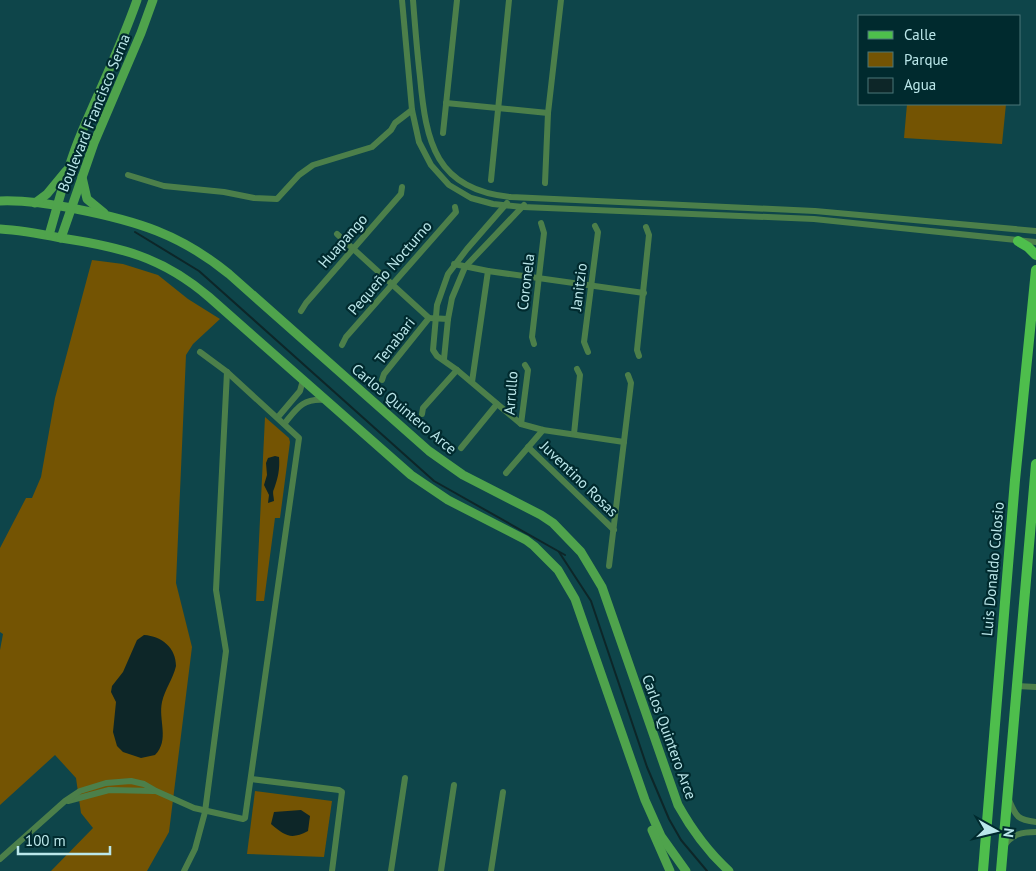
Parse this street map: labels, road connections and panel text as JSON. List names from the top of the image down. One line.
{"streets":{"main road":["Boulevard Francisco Serna","Carlos Quintero Arce","Luis Donaldo Colosio"],"street":["Huapango","Pequeño Nocturno","Coronela","Janitzio","Tenabari","Arrullo","Juventino Rosas"]},"crossings":[["Boulevard Francisco Serna","Carlos Quintero Arce"]],"legend":["Calle","Parque","Agua"],"scale_bar":"100 m","north":"right"}
